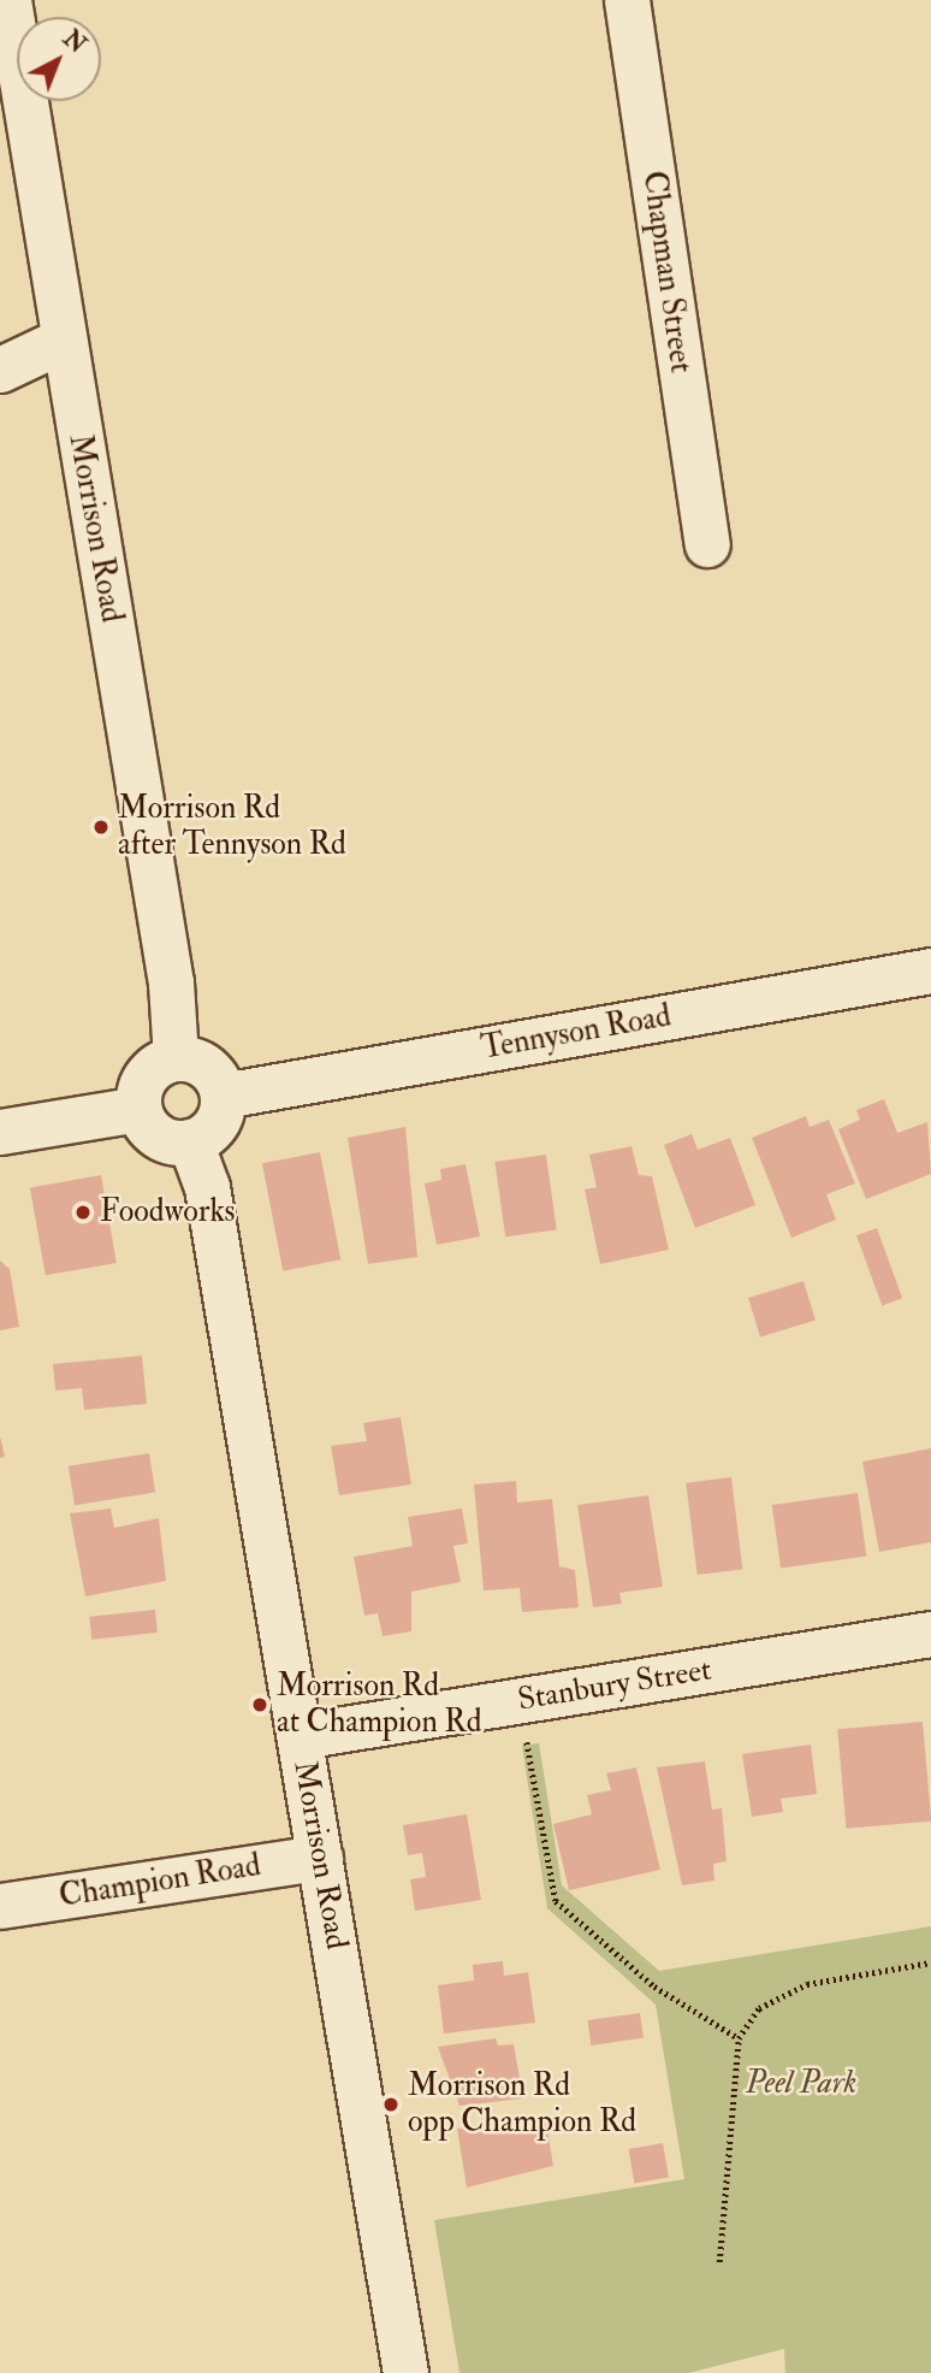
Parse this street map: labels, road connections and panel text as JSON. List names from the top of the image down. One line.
{"streets":{"street":["Chapman Street","Morrison Road","Tennyson Road","Stanbury Street","Champion Road"]},"crossings":[["Morrison Road","Tennyson Road"],["Morrison Road","Stanbury Street"],["Morrison Road","Champion Road"]],"parks":["Peel Park"],"places":["Morrison Rd after Tennyson Rd","Foodworks","Morrison Rd at Champion Rd","Morrison Rd opp Champion Rd"],"north":"top right"}
